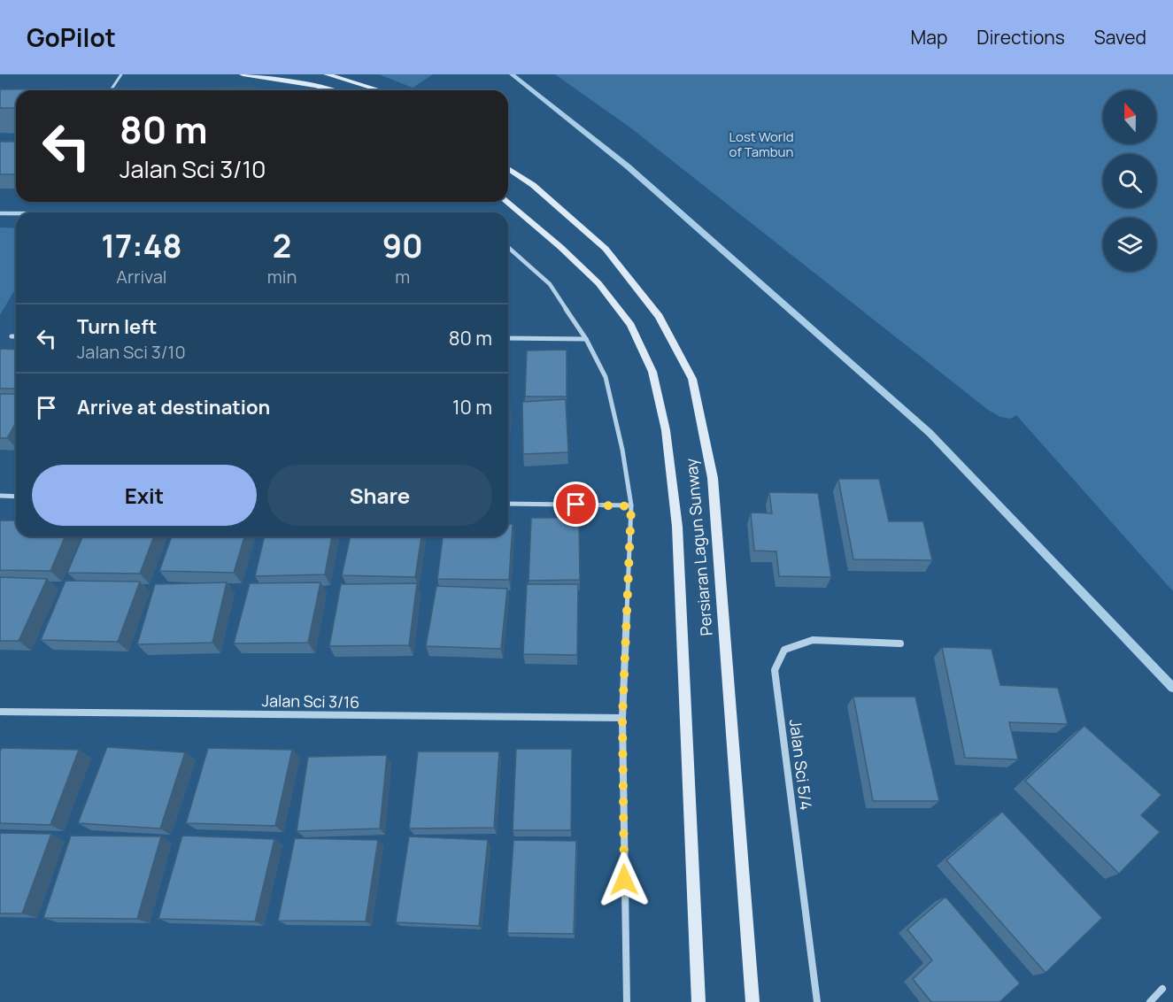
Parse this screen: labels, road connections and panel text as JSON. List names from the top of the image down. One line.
{"streets":{"main road":["Persiaran Lagun Sunway"],"street":["Jalan Sci 3/16","Jalan Sci 5/4"]},"parks":["Lost World of Tambun"],"north":"top","page":{"header":"GoPilot","nav":["Map","Directions","Saved"],"turn":["80 m","Jalan Sci 3/10"],"eta":["17:48","Arrival","2","min","90","m"],"list":[{"name":"Turn left","note":"Jalan Sci 3/10","value":"80 m"},{"name":"Arrive at destination","value":"10 m"}],"buttons":["Exit","Share"]}}
